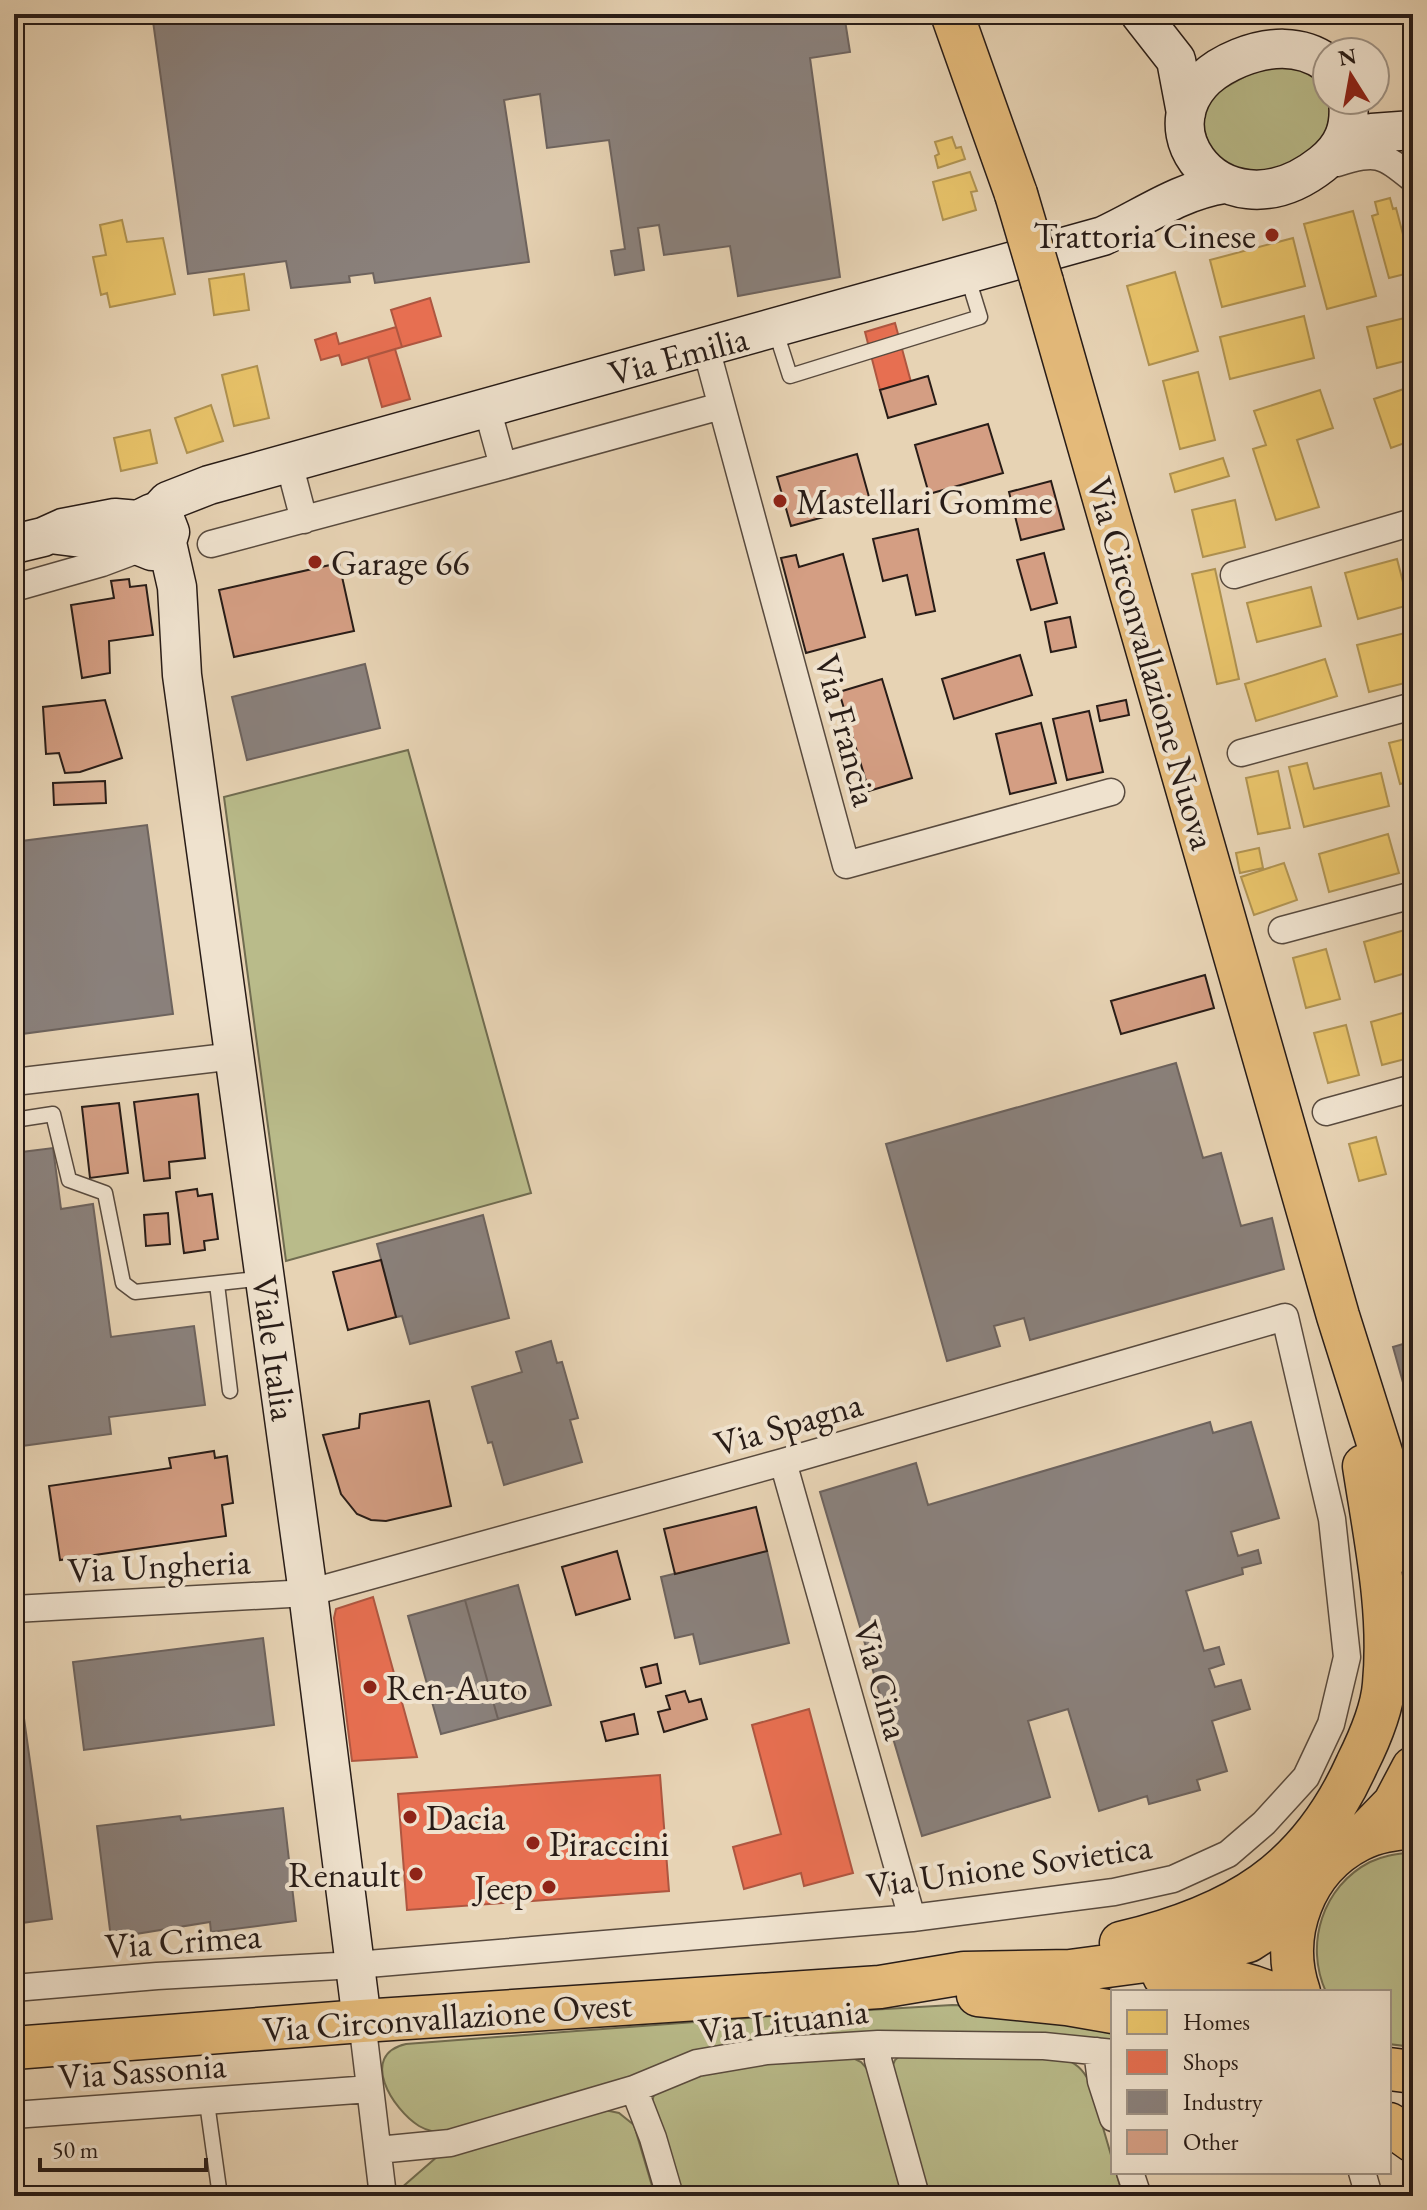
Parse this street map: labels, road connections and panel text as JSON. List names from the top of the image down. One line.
{"streets":{"main road":["Via Emilia","Via Circonvallazione Nuova","Viale Italia","Via Circonvallazione Ovest"],"street":["Via Francia","Via Spagna","Via Ungheria","Via Cina","Via Unione Sovietica","Via Crimea","Via Lituania","Via Sassonia"]},"crossings":[["Via Emilia","Via Francia"],["Via Emilia","Viale Italia"],["Viale Italia","Via Spagna"],["Viale Italia","Via Ungheria"],["Viale Italia","Via Unione Sovietica"],["Viale Italia","Via Crimea"],["Viale Italia","Via Circonvallazione Ovest"],["Via Spagna","Via Ungheria"],["Via Spagna","Via Cina"],["Via Spagna","Via Unione Sovietica"],["Via Cina","Via Unione Sovietica"],["Via Unione Sovietica","Via Crimea"]],"places":["Trattoria Cinese","Mastellari Gomme","Garage 66","Ren-Auto","Dacia","Piraccini","Renault","Jeep"],"legend":["Homes","Shops","Industry","Other"],"scale_bar":"50 m","north":"top"}
